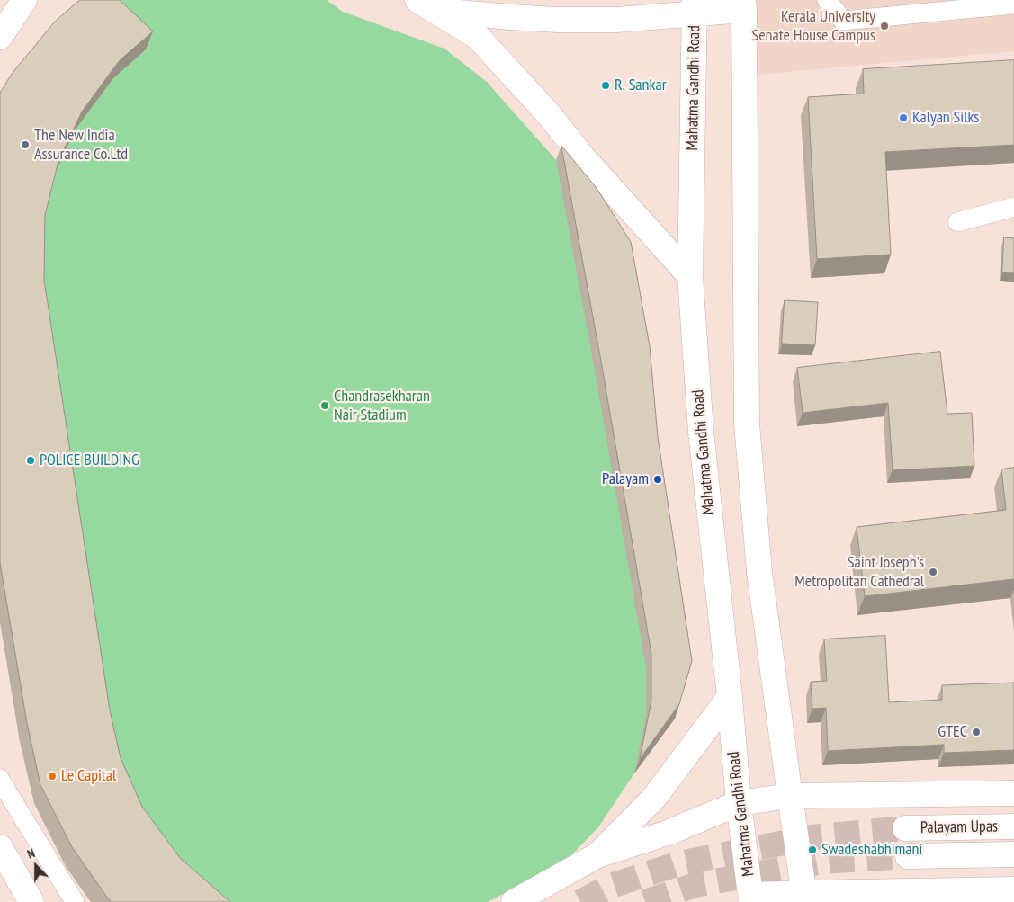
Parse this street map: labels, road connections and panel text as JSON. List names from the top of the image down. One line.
{"streets":{"main road":["Mahatma Gandhi Road","Palayam Upas"]},"places":["Kerala University Senate House Campus","R. Sankar","Kalyan Silks","The New India Assurance Co.Ltd","Chandrasekharan Nair Stadium","POLICE BUILDING","Palayam","Saint Joseph's Metropolitan Cathedral","GTEC","Le Capital","Swadeshabhimani"],"north":"top"}
